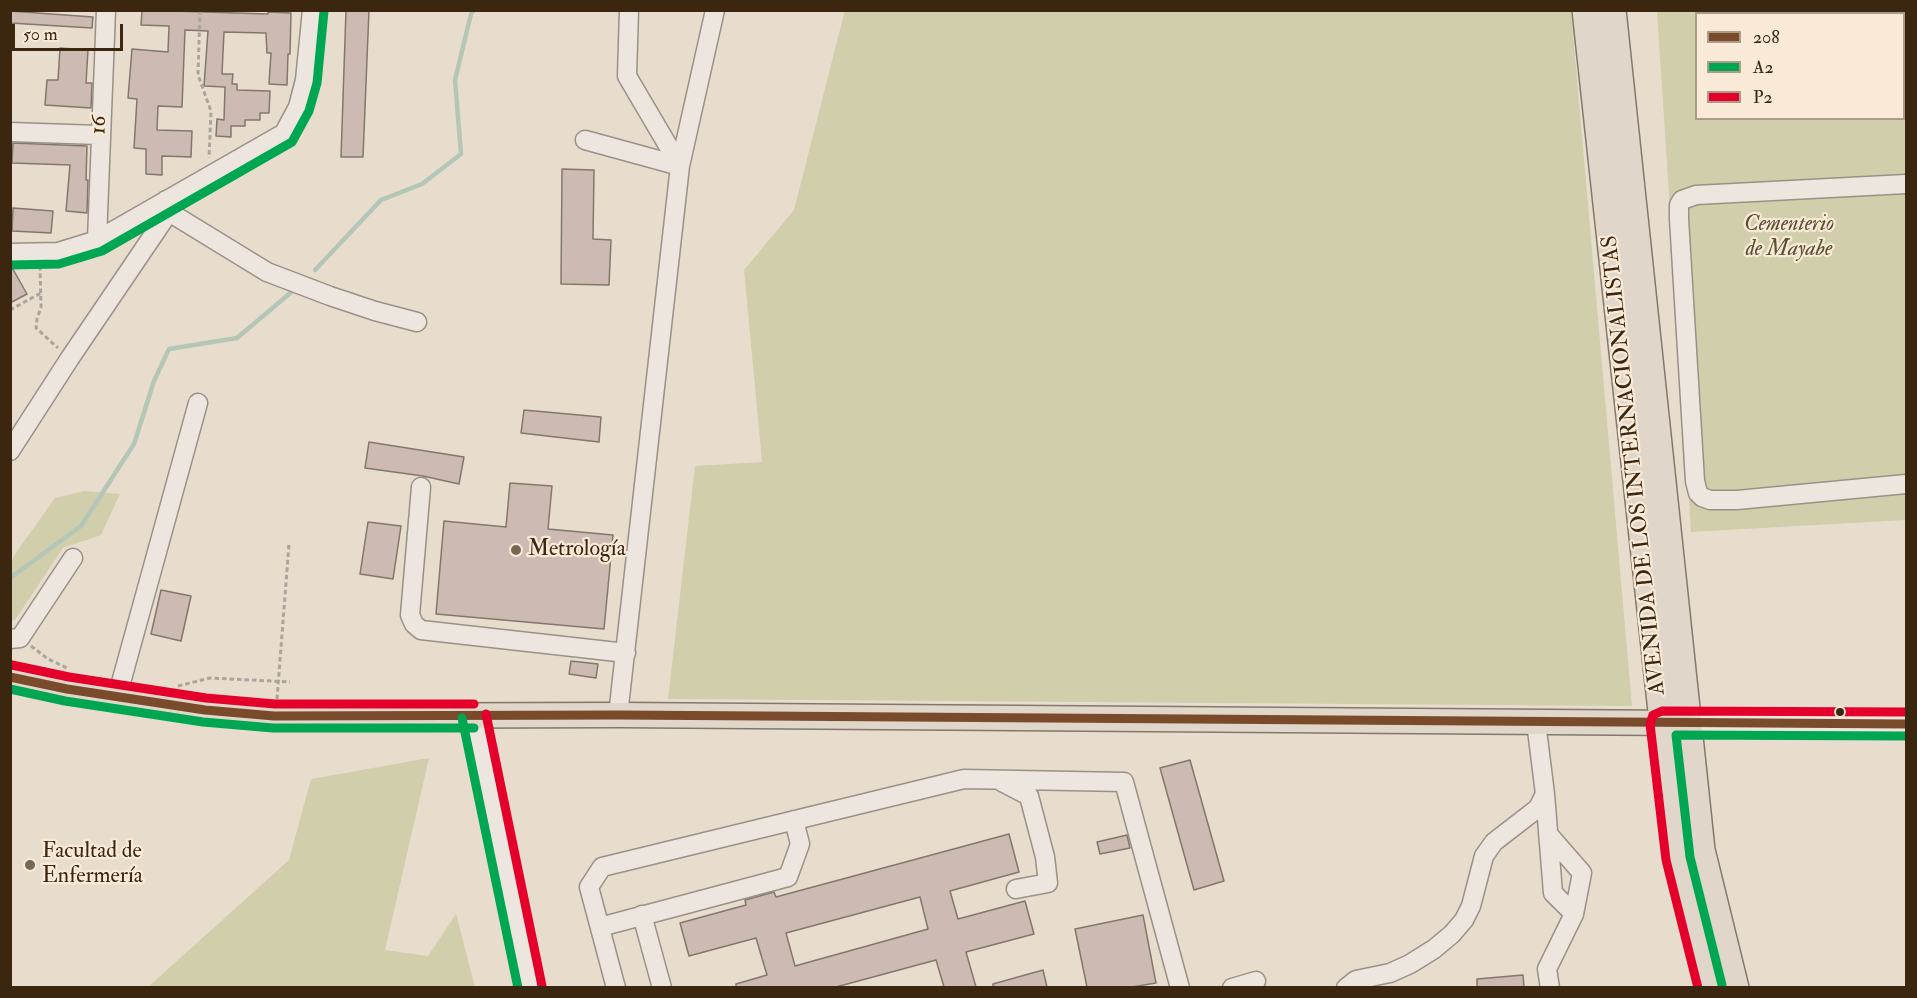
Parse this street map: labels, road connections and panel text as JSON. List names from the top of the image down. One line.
{"streets":{"highway":["AVENIDA DE LOS INTERNACIONALISTAS"],"street":["16"]},"parks":["Cementerio de Mayabe"],"places":["Metrología","Facultad de Enfermería"],"lines":["transit line A2","transit line P2","transit line 208"],"legend":["208","A2","P2"],"scale_bar":"50 m"}
